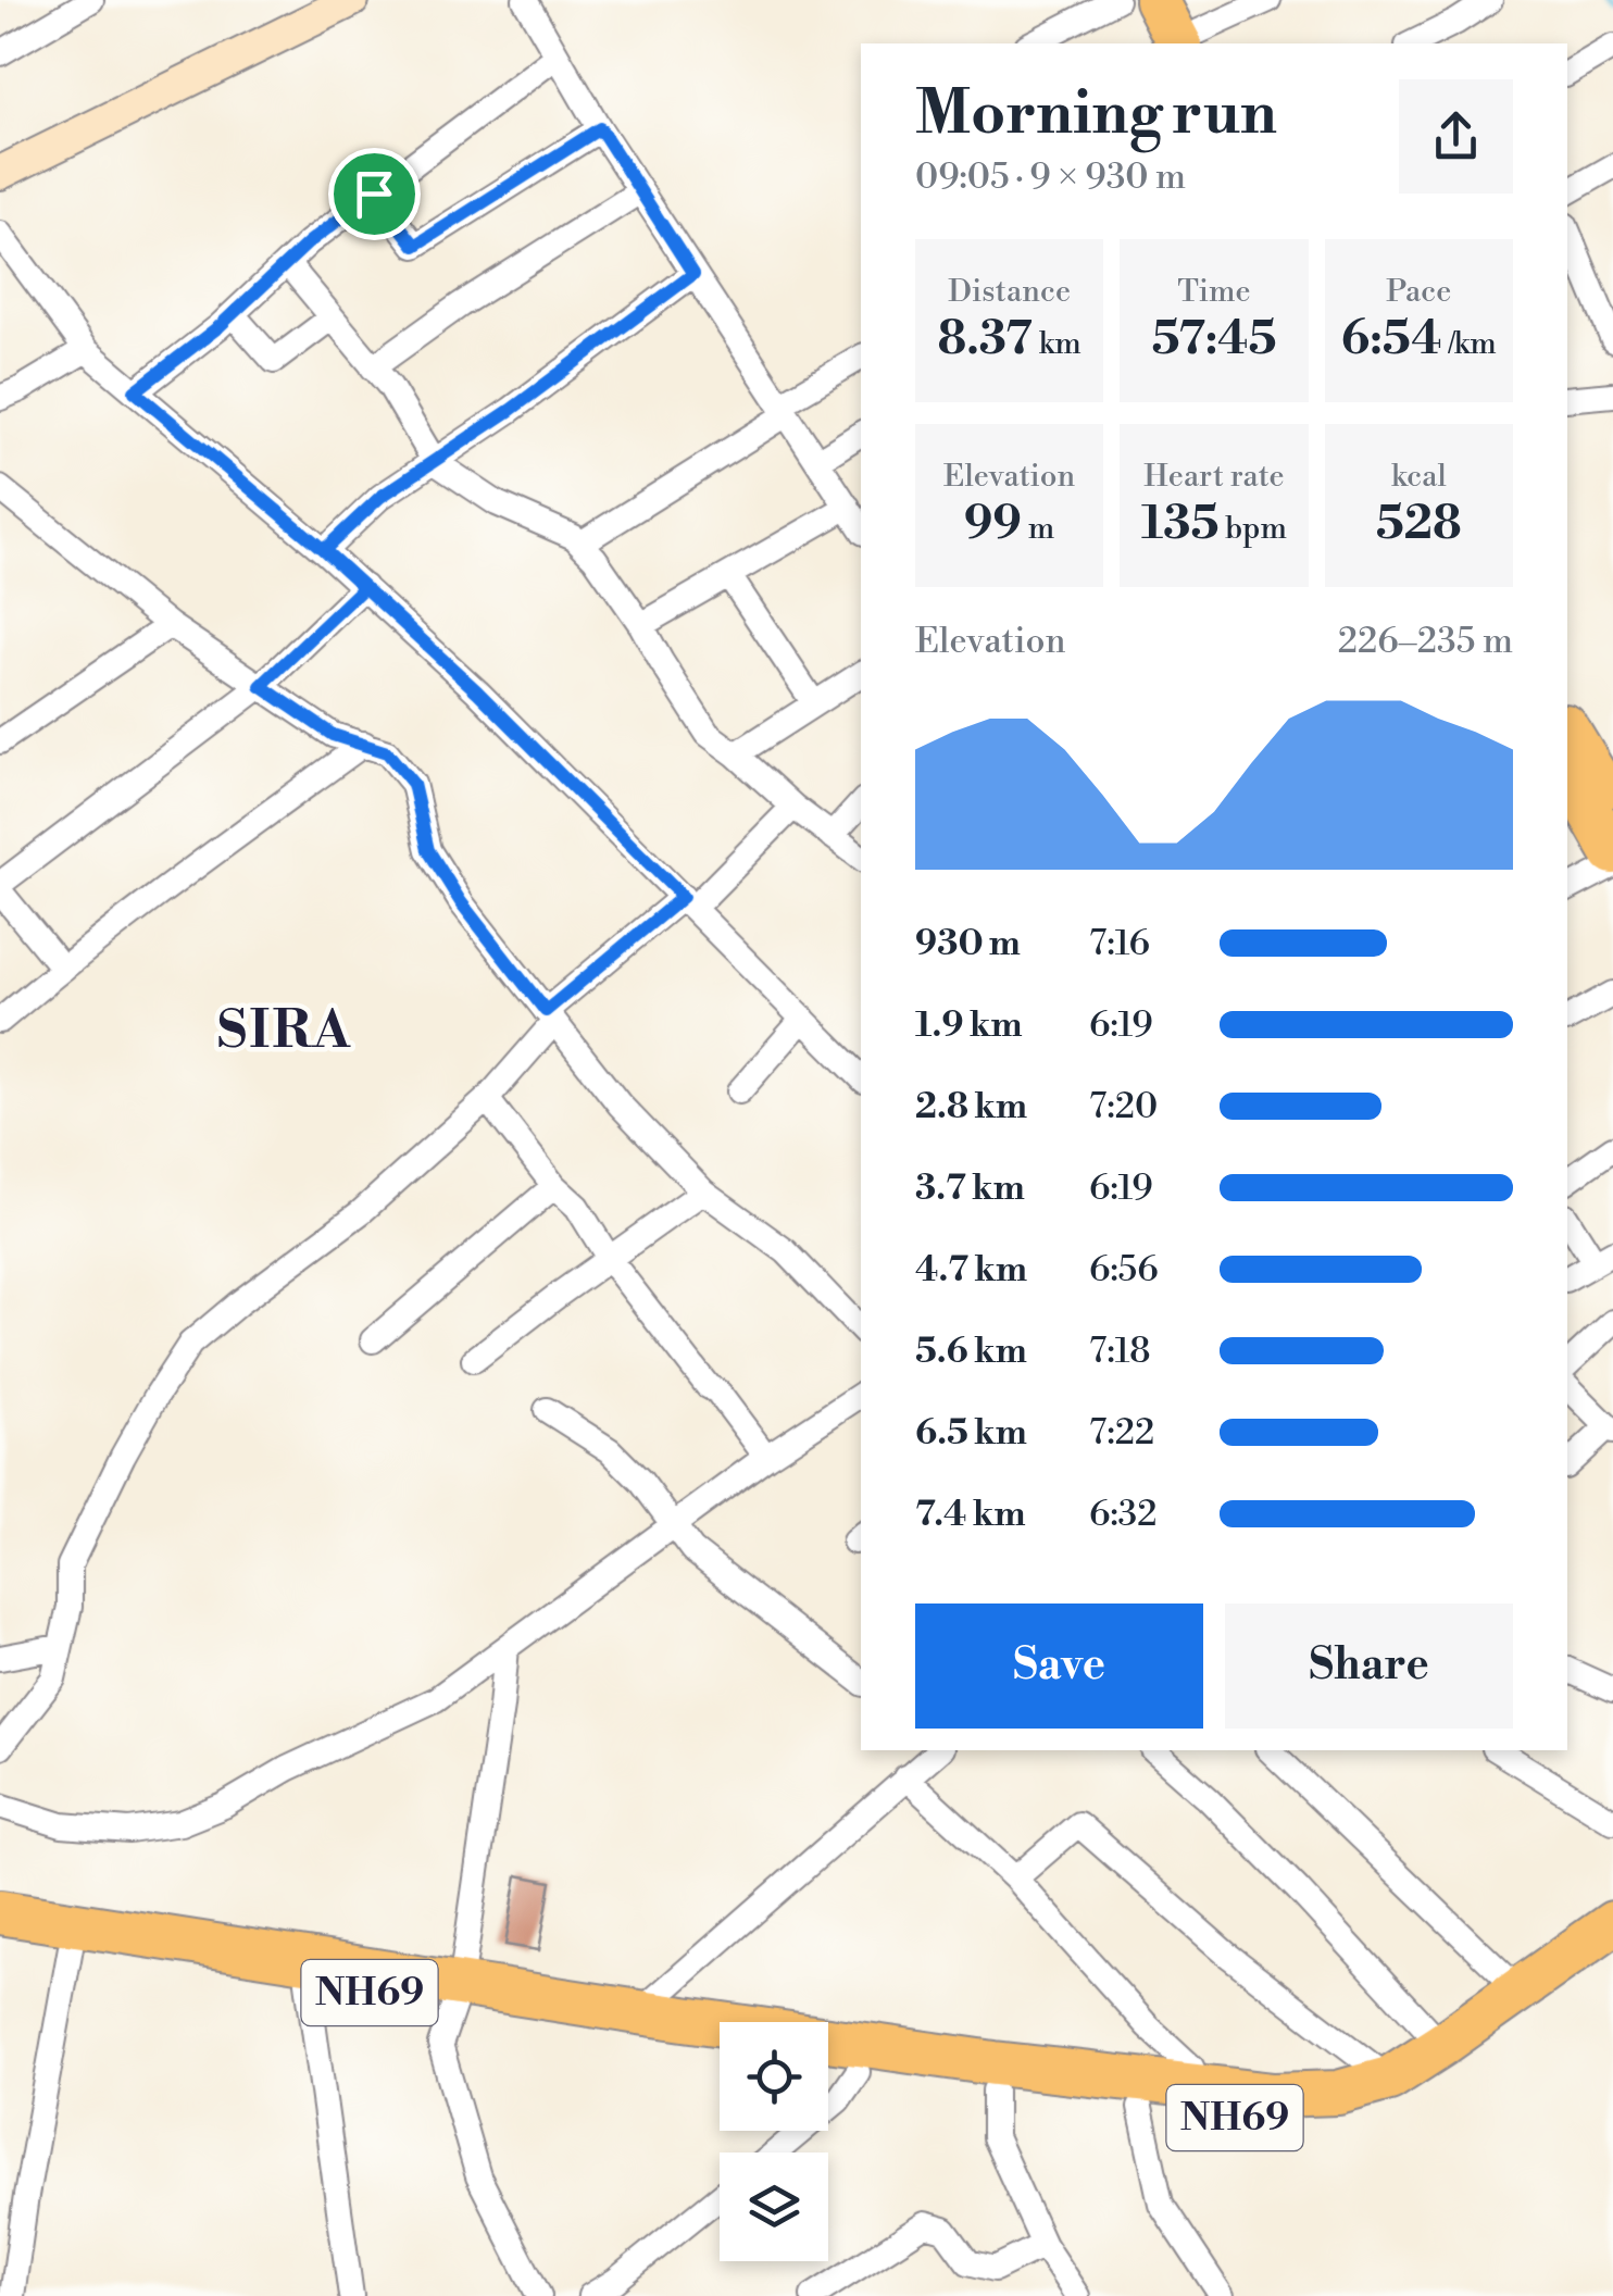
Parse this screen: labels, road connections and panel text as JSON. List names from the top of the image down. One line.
{"streets":{"highway":["NH69"]},"districts":["SIRA"],"page":{"heading":["Morning run","09:05 · 9 × 930 m"],"stats":[["Distance","8.37 km"],["Time","57:45"],["Pace","6:54 /km"],["Elevation","99 m"],["Heart rate","135 bpm"],["kcal","528"]],"chart":["Elevation","226–235 m"],"list":[{"name":"930 m","note":"7:16"},{"name":"1.9 km","note":"6:19"},{"name":"2.8 km","note":"7:20"},{"name":"3.7 km","note":"6:19"},{"name":"4.7 km","note":"6:56"},{"name":"5.6 km","note":"7:18"},{"name":"6.5 km","note":"7:22"},{"name":"7.4 km","note":"6:32"}],"buttons":["Save","Share"]}}
